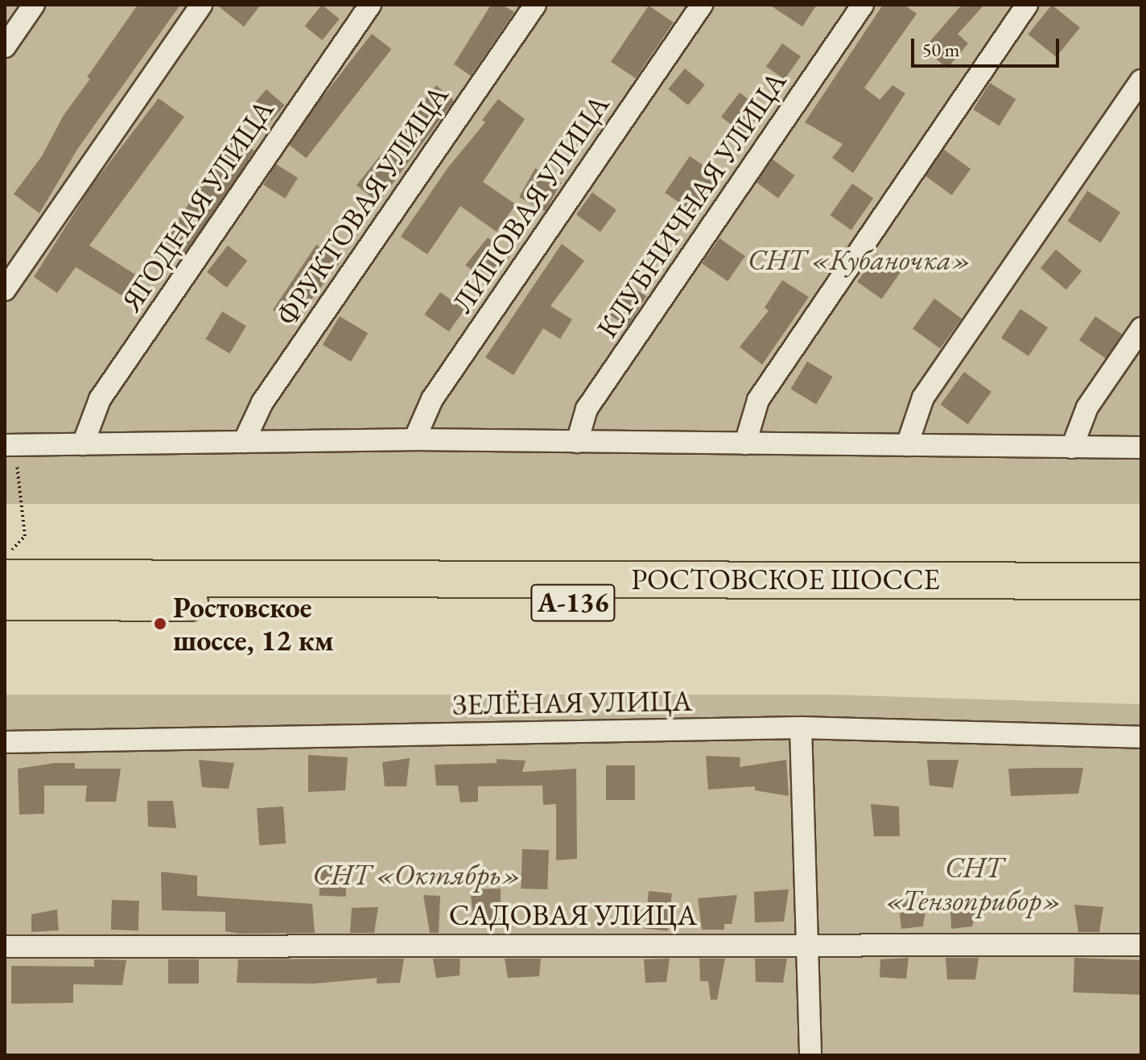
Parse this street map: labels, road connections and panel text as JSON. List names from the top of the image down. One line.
{"streets":{"highway":["РОСТОВСКОЕ ШОССЕ","А-136"],"street":["ЛИПОВАЯ УЛИЦА","КЛУБНИЧНАЯ УЛИЦА","ЯГОДНАЯ УЛИЦА","ФРУКТОВАЯ УЛИЦА","ЗЕЛЁНАЯ УЛИЦА","САДОВАЯ УЛИЦА"]},"parks":["СНТ «Кубаночка»","СНТ «Тензоприбор»","СНТ «Октябрь»"],"places":["Ростовское шоссе, 12 км"],"scale_bar":"50 m"}
